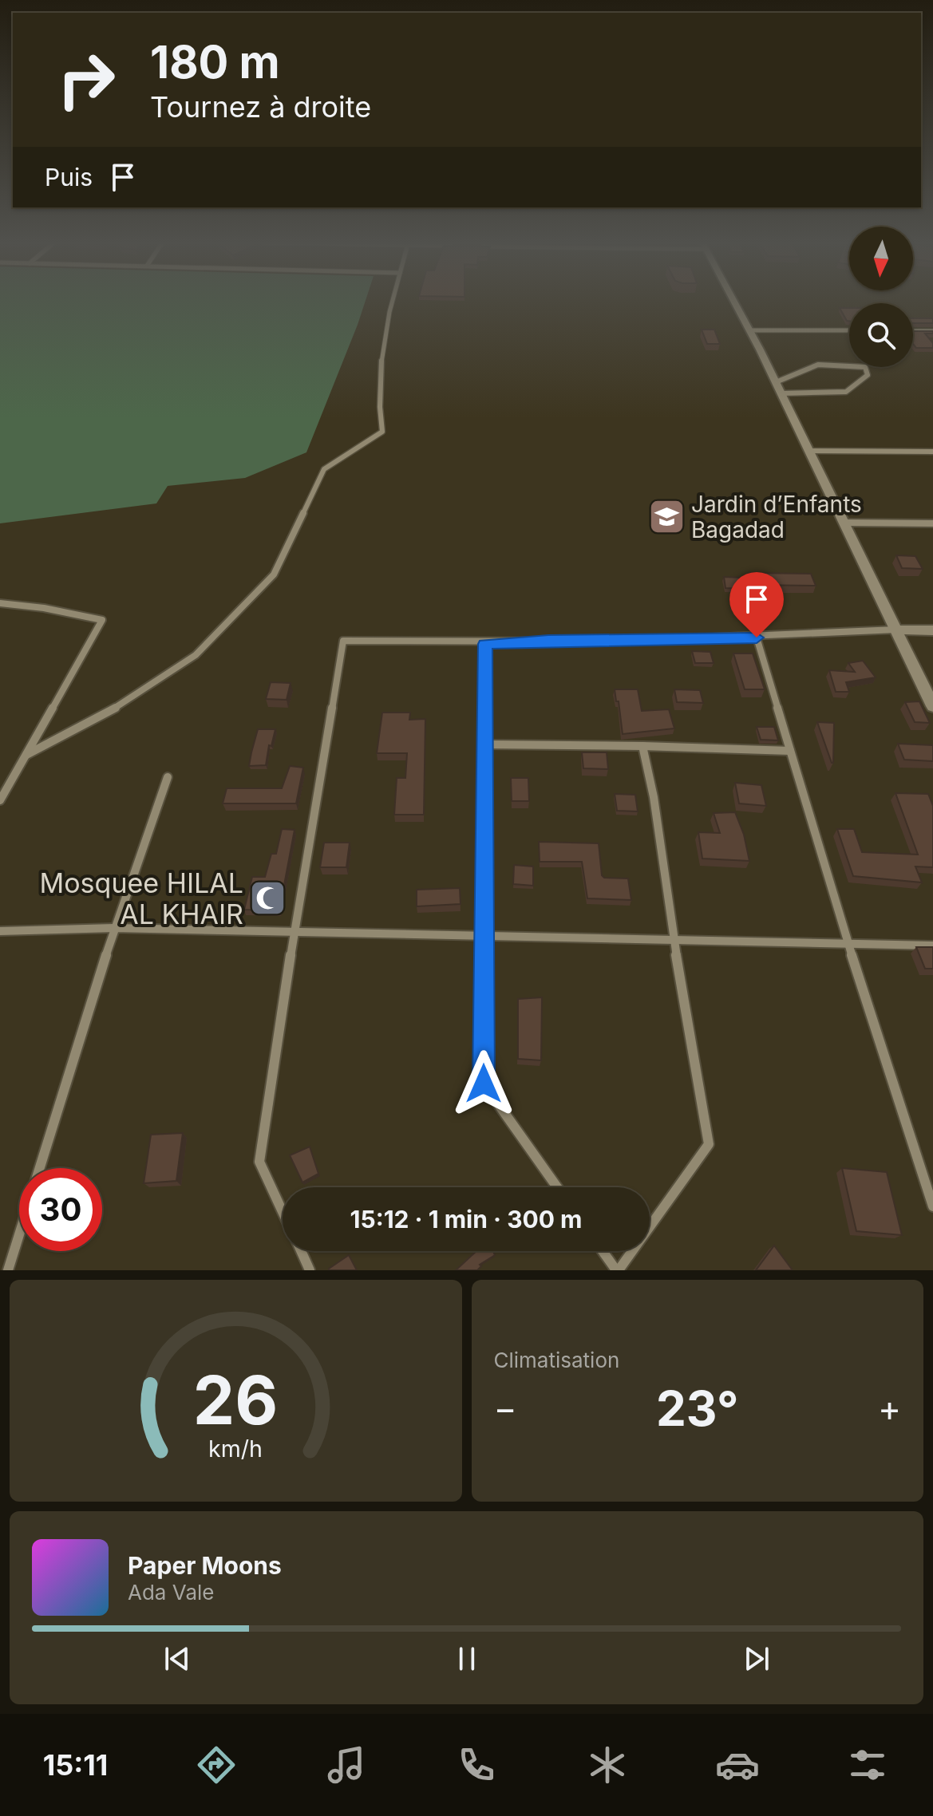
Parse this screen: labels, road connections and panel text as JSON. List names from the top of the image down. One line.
{"places":{"school or university":["Jardin d’Enfants Bagadad"],"mosque":["Mosquee HILAL AL KHAIR"]},"north":"bottom","page":{"turn":["180 m","Tournez à droite"],"then":"Puis","limit":"30","trip":"15:12 · 1 min · 300 m","tile":"Climatisation","heat":["−","23°","+"],"song":["Paper Moons","Ada Vale"],"tabs":"15:11","gauge":["26","km/h"]}}
